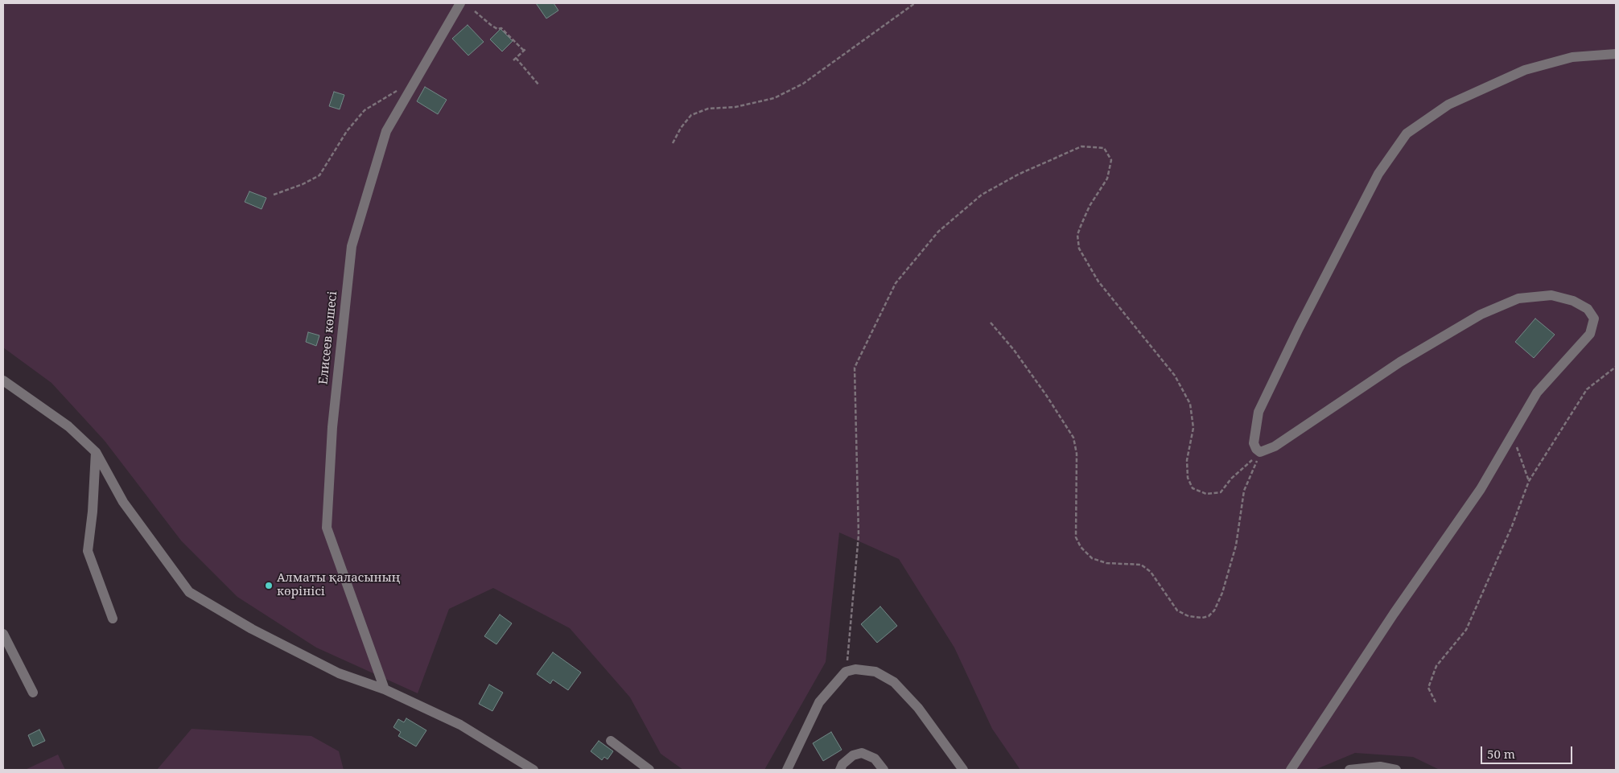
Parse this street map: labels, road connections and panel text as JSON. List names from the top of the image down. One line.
{"streets":{"street":["Елисеев көшесі"]},"places":["Алматы қаласының көрінісі"],"scale_bar":"50 m"}
